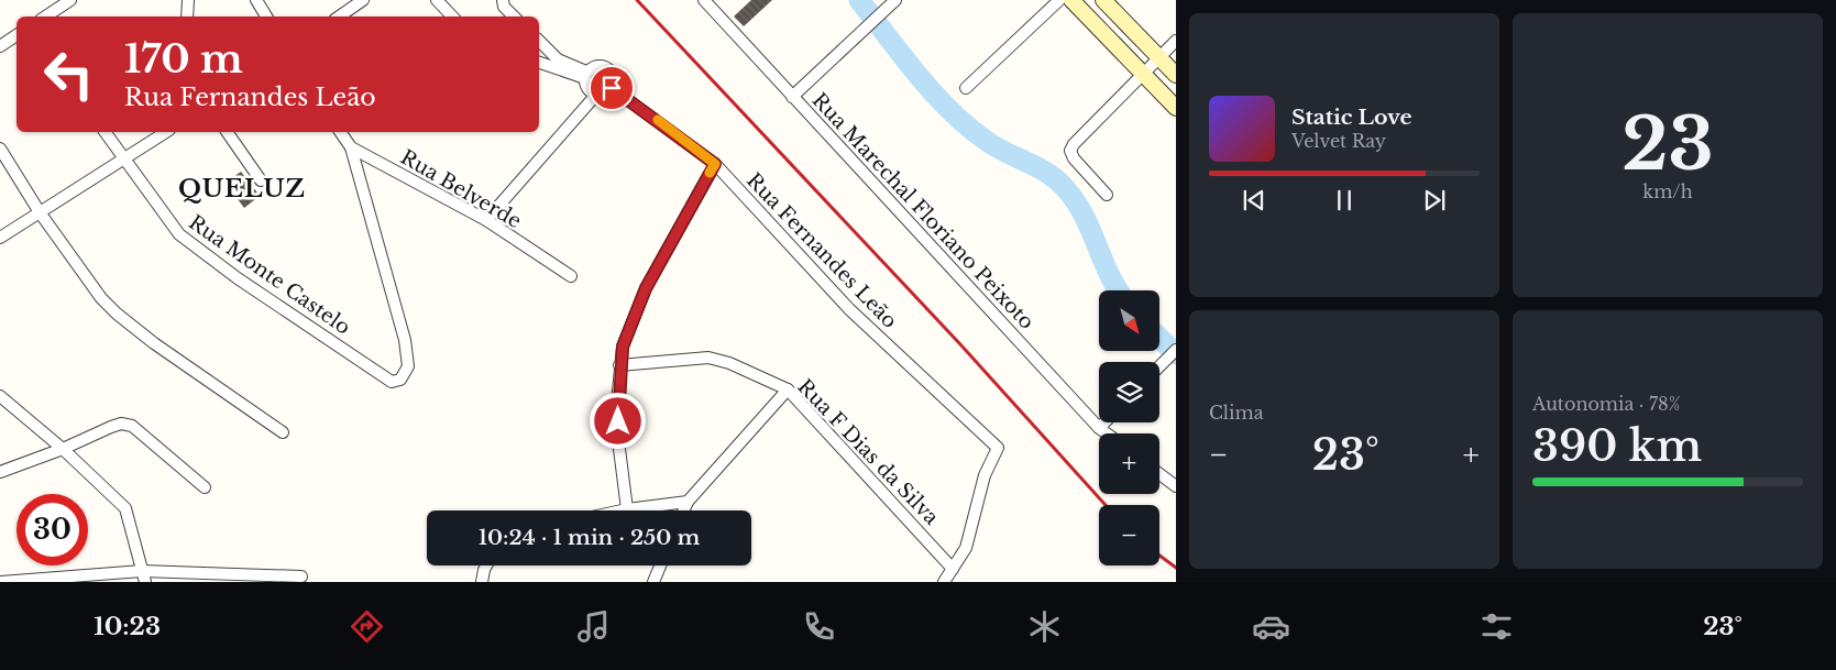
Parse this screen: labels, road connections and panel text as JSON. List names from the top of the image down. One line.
{"streets":{"street":["Rua Belverde","Rua Marechal Floriano Peixoto","Rua Fernandes Leão","Rua Monte Castelo","Rua F Dias da Silva"]},"crossings":[["Rua Belverde","Rua Monte Castelo"],["Rua Fernandes Leão","Rua F Dias da Silva"]],"districts":["QUELUZ"],"north":"bottom right","page":{"tile":[["23","km/h"],"Clima",["Autonomia · 78%","390 km"]],"turn":["170 m","Rua Fernandes Leão"],"song":["Static Love","Velvet Ray"],"map_buttons":["+","−"],"heat":["−","23°","+"],"limit":"30","trip":"10:24 · 1 min · 250 m","tabs":["10:23","23°"]}}
